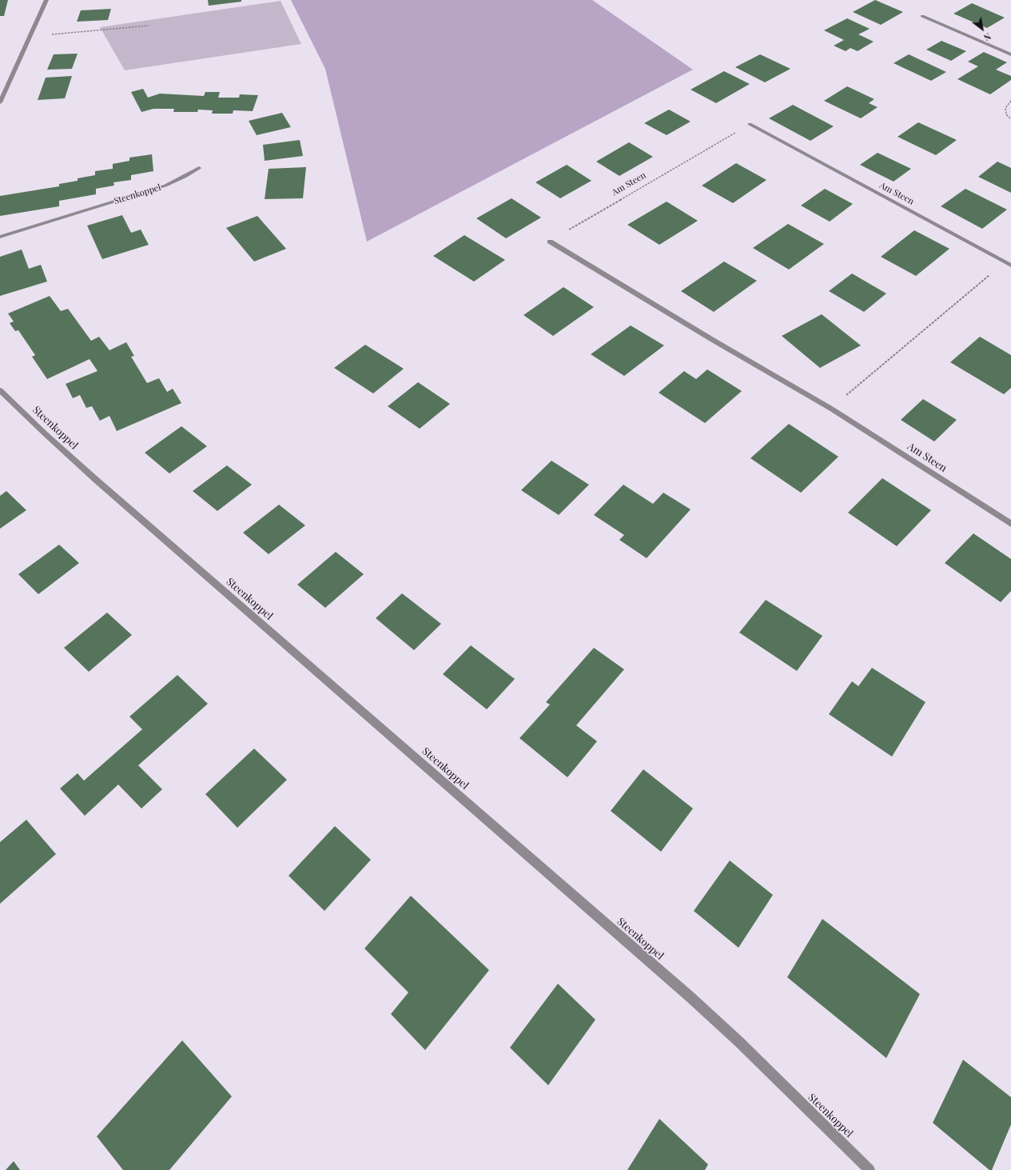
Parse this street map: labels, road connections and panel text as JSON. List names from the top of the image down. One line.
{"streets":{"street":["Am Steen","Steenkoppel"]},"north":"bottom right"}
